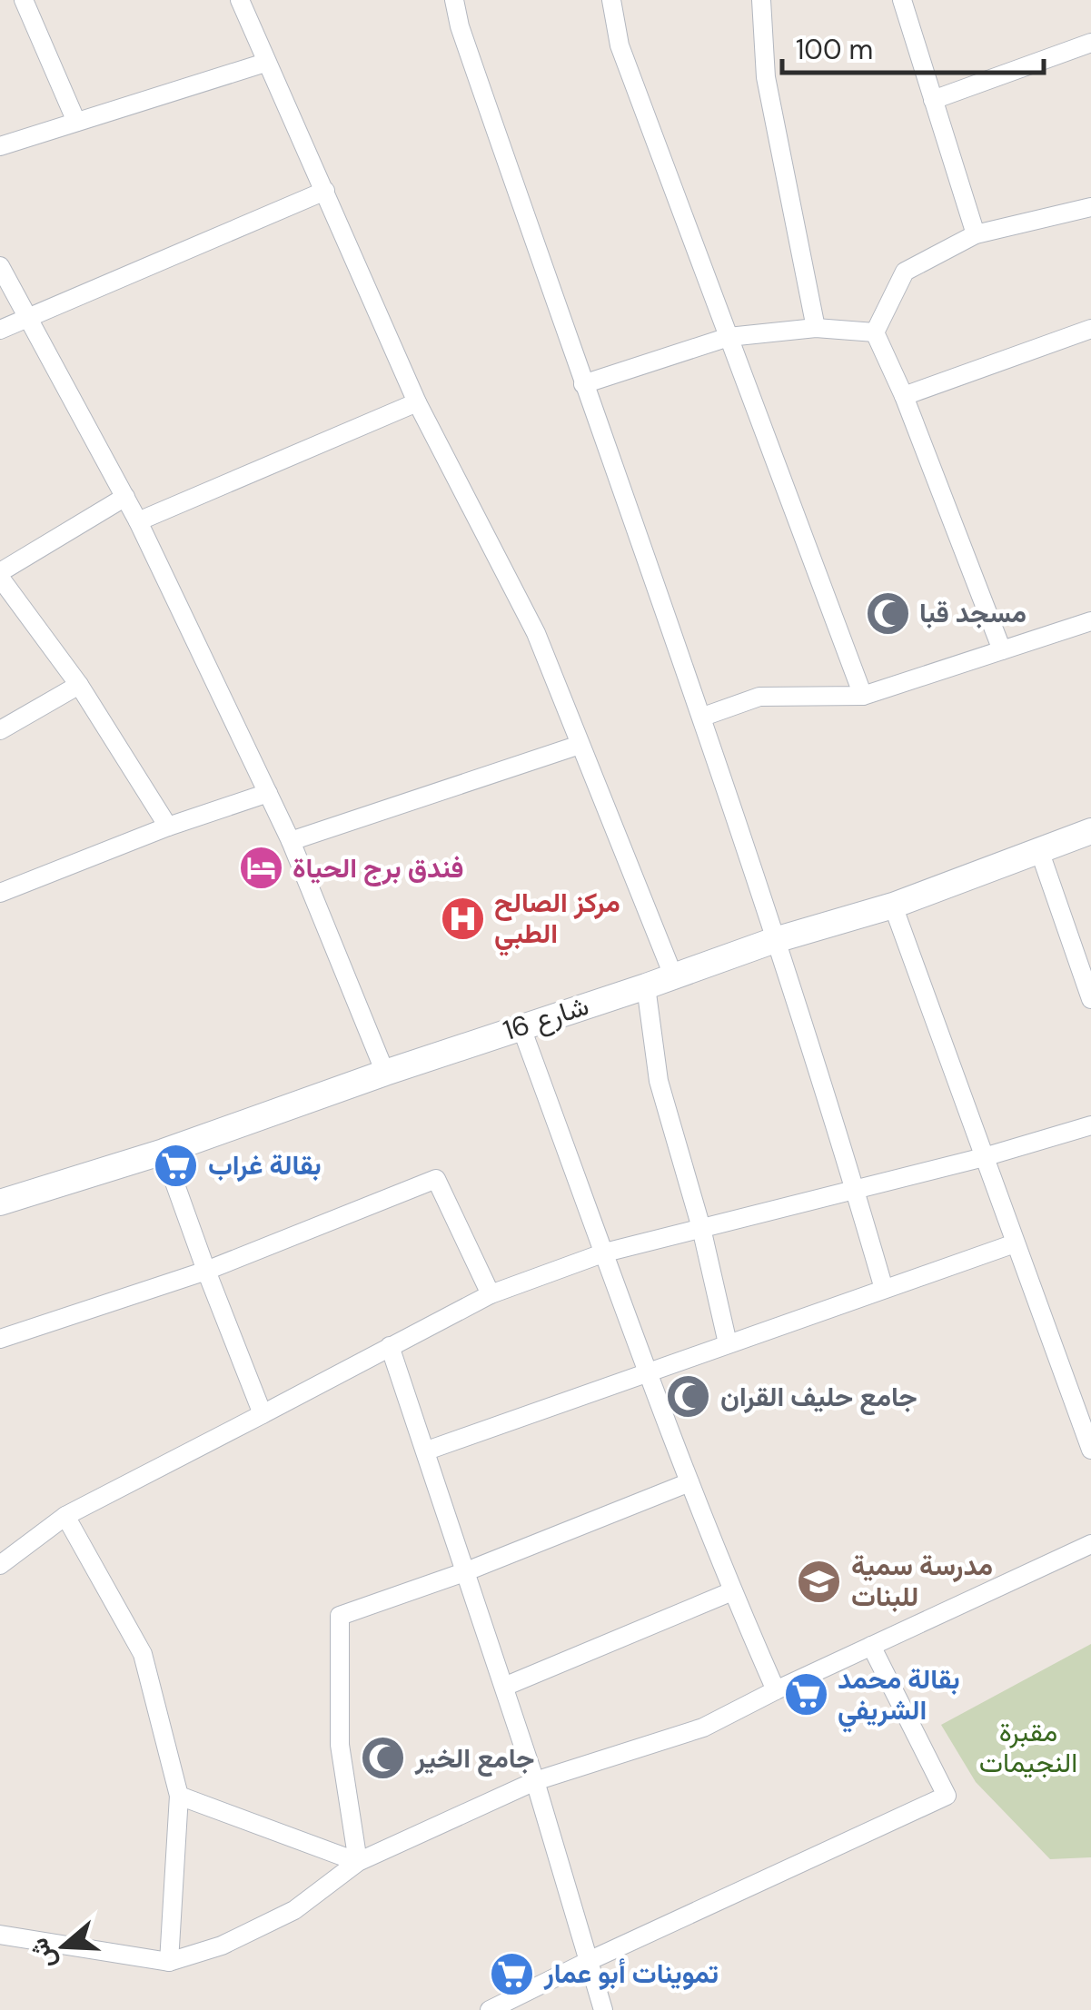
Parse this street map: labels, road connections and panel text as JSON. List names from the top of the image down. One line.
{"streets":{"street":["شارع 16"]},"parks":["مقبرة النجيمات"],"places":{"mosque":["مسجد قبا","جامع حليف القران","جامع الخير"],"hotel":["فندق برج الحياة"],"hospital":["مركز الصالح الطبي"],"supermarket":["بقالة غراب","بقالة محمد الشريفي","تموينات أبو عمار"],"school or university":["مدرسة سمية للبنات"]},"scale_bar":"100 m","north":"left"}
